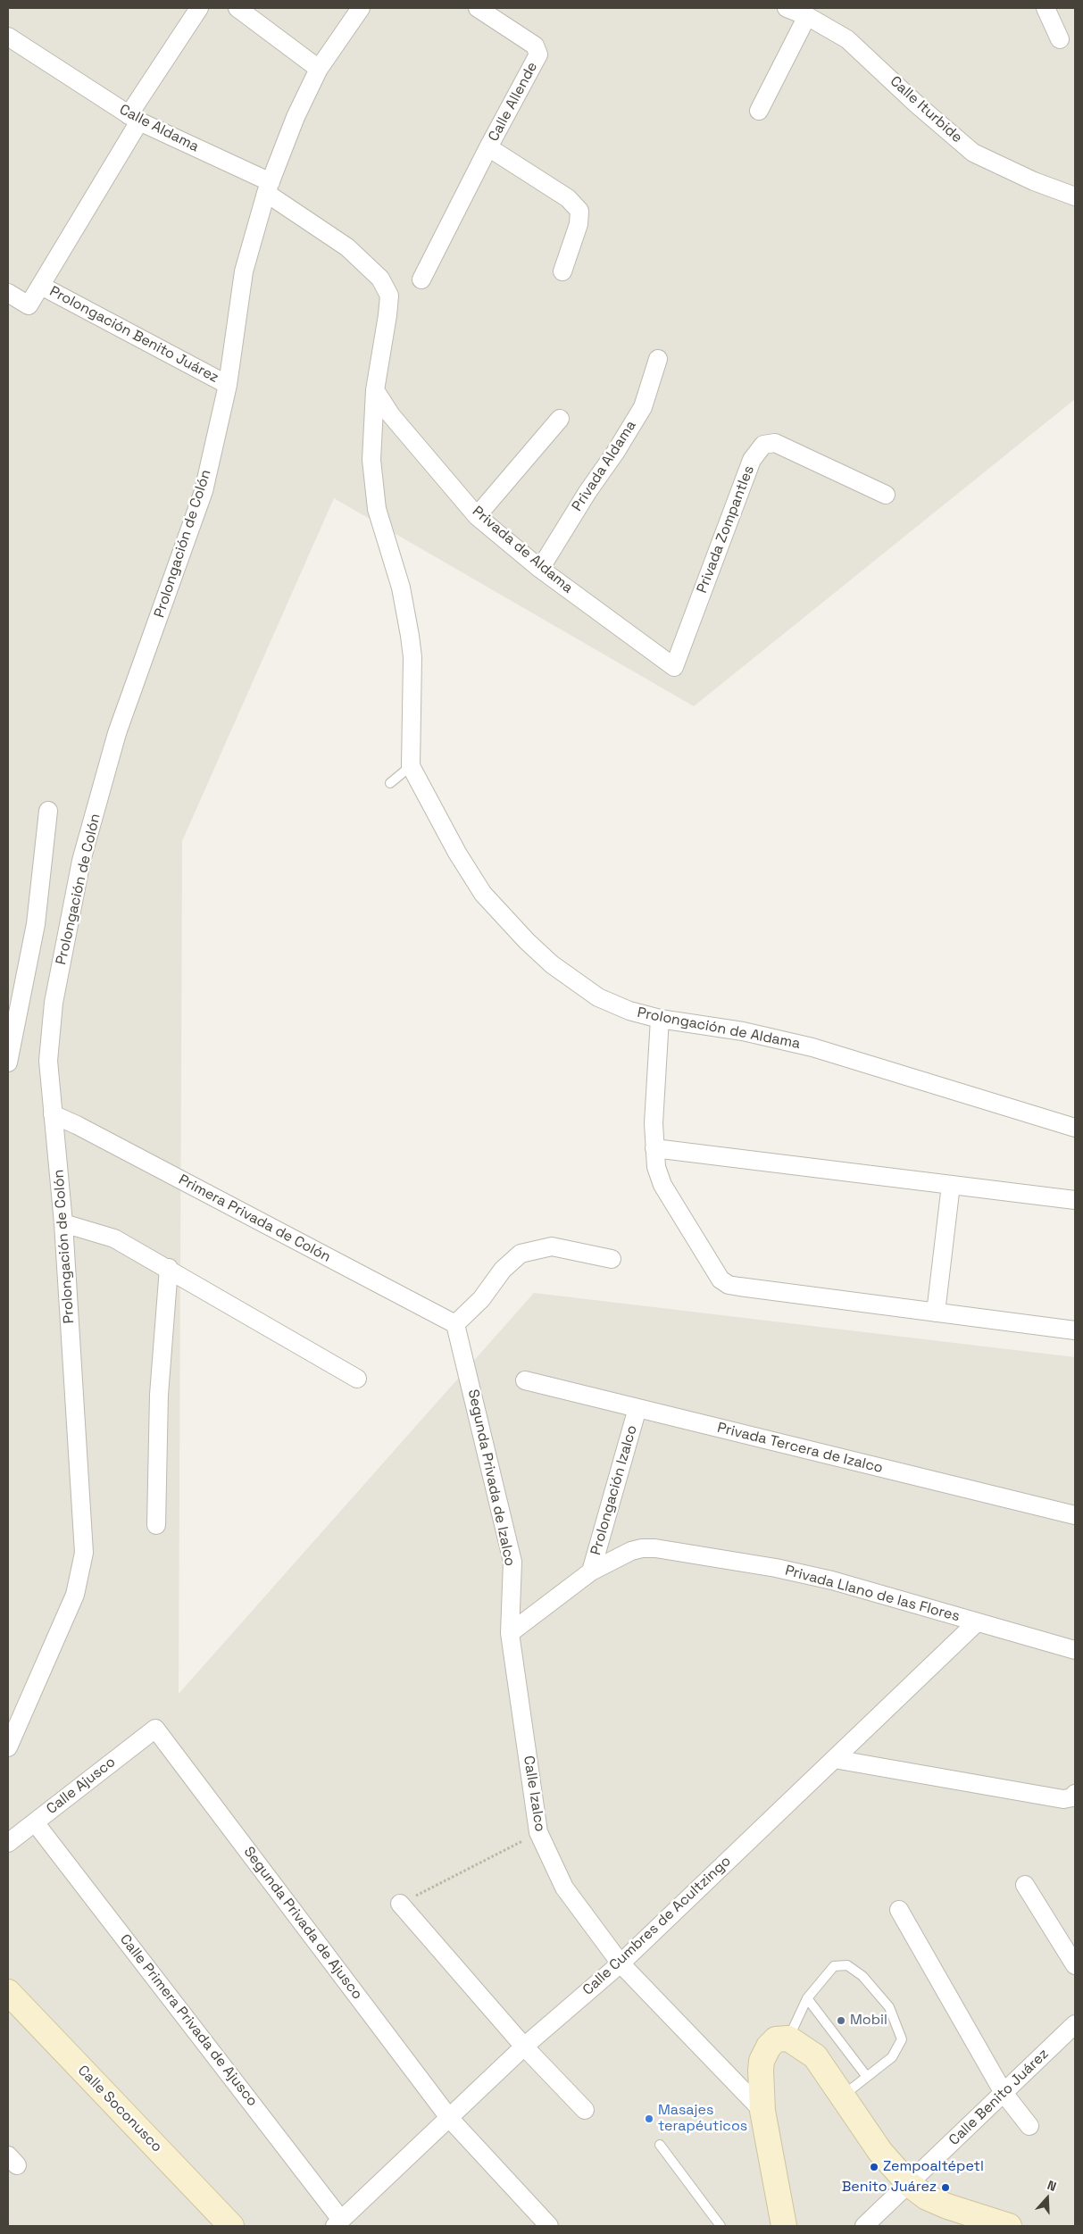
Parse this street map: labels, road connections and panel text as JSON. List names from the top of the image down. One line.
{"streets":{"main road":["Calle Soconusco"],"street":["Calle Allende","Calle Iturbide","Calle Aldama","Prolongación Benito Juárez","Privada Aldama","Privada Zompantles","Prolongación de Colón","Privada de Aldama","Prolongación de Aldama","Primera Privada de Colón","Privada Tercera de Izalco","Segunda Privada de Izalco","Prolongación Izalco","Privada Llano de las Flores","Calle Ajusco","Calle Izalco","Segunda Privada de Ajusco","Calle Cumbres de Acultzingo","Calle Primera Privada de Ajusco","Calle Benito Juárez"]},"crossings":[["Calle Aldama","Prolongación de Colón"],["Calle Aldama","Prolongación de Aldama"],["Prolongación Benito Juárez","Prolongación de Colón"],["Privada Aldama","Privada de Aldama"],["Privada Zompantles","Privada de Aldama"],["Prolongación de Colón","Prolongación de Aldama"],["Prolongación de Colón","Primera Privada de Colón"],["Privada de Aldama","Prolongación de Aldama"],["Primera Privada de Colón","Segunda Privada de Izalco"],["Privada Tercera de Izalco","Prolongación Izalco"],["Segunda Privada de Izalco","Calle Izalco"],["Prolongación Izalco","Privada Llano de las Flores"],["Privada Llano de las Flores","Calle Cumbres de Acultzingo"],["Calle Ajusco","Segunda Privada de Ajusco"],["Calle Ajusco","Calle Primera Privada de Ajusco"],["Calle Izalco","Calle Cumbres de Acultzingo"],["Segunda Privada de Ajusco","Calle Cumbres de Acultzingo"],["Calle Cumbres de Acultzingo","Calle Primera Privada de Ajusco"]],"places":["Mobil","Masajes terapéuticos","Zempoaltépetl","Benito Juárez"],"north":"top"}
